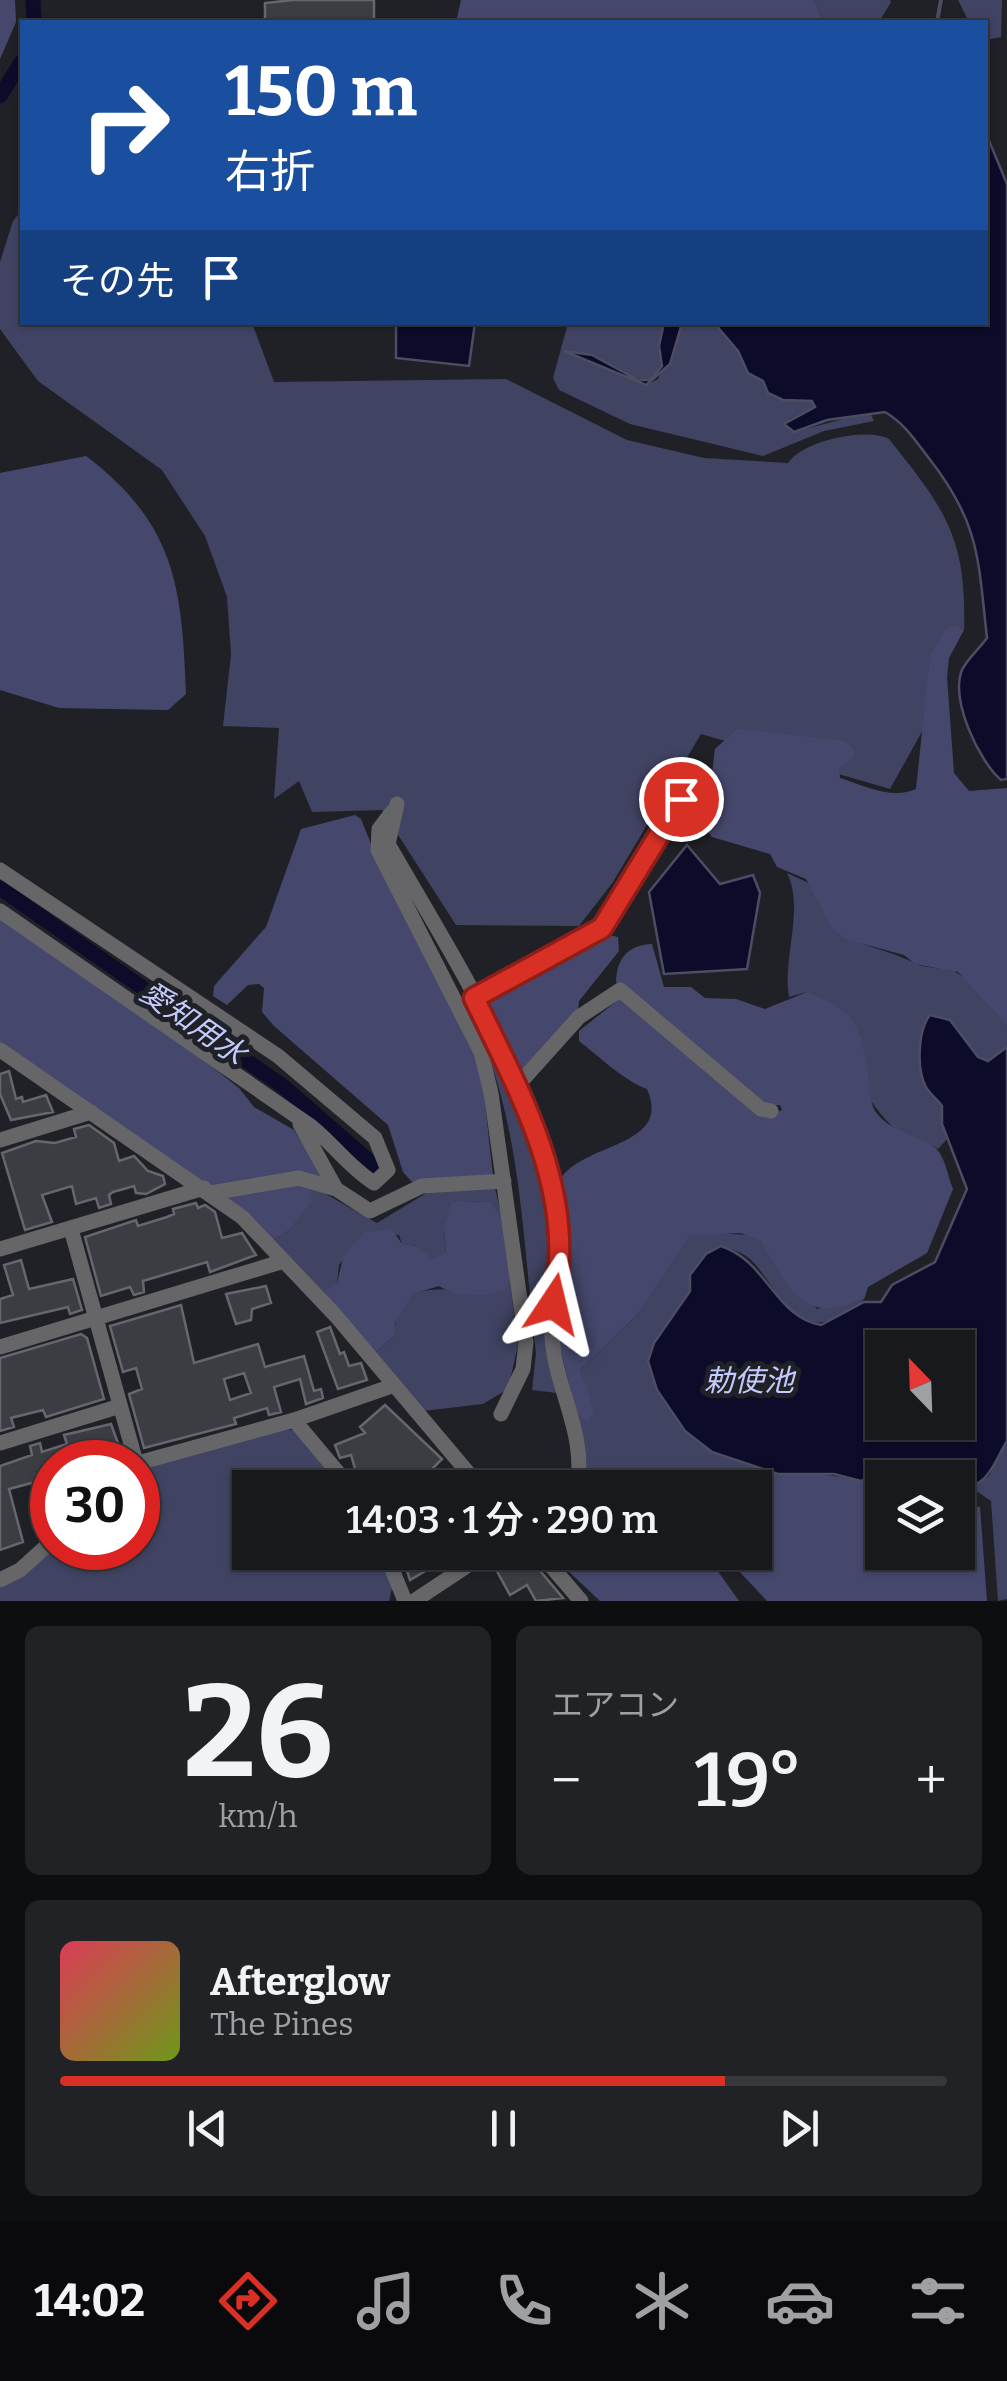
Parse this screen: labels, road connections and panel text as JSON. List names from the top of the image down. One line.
{"water":["愛知用水","勅使池"],"north":"top left","page":{"turn":["150 m","右折"],"then":"その先","limit":"30","trip":"14:03 · 1 分 · 290 m","tile":[["26","km/h"],"エアコン"],"heat":["−","19°","+"],"song":["Afterglow","The Pines"],"tabs":"14:02"}}
